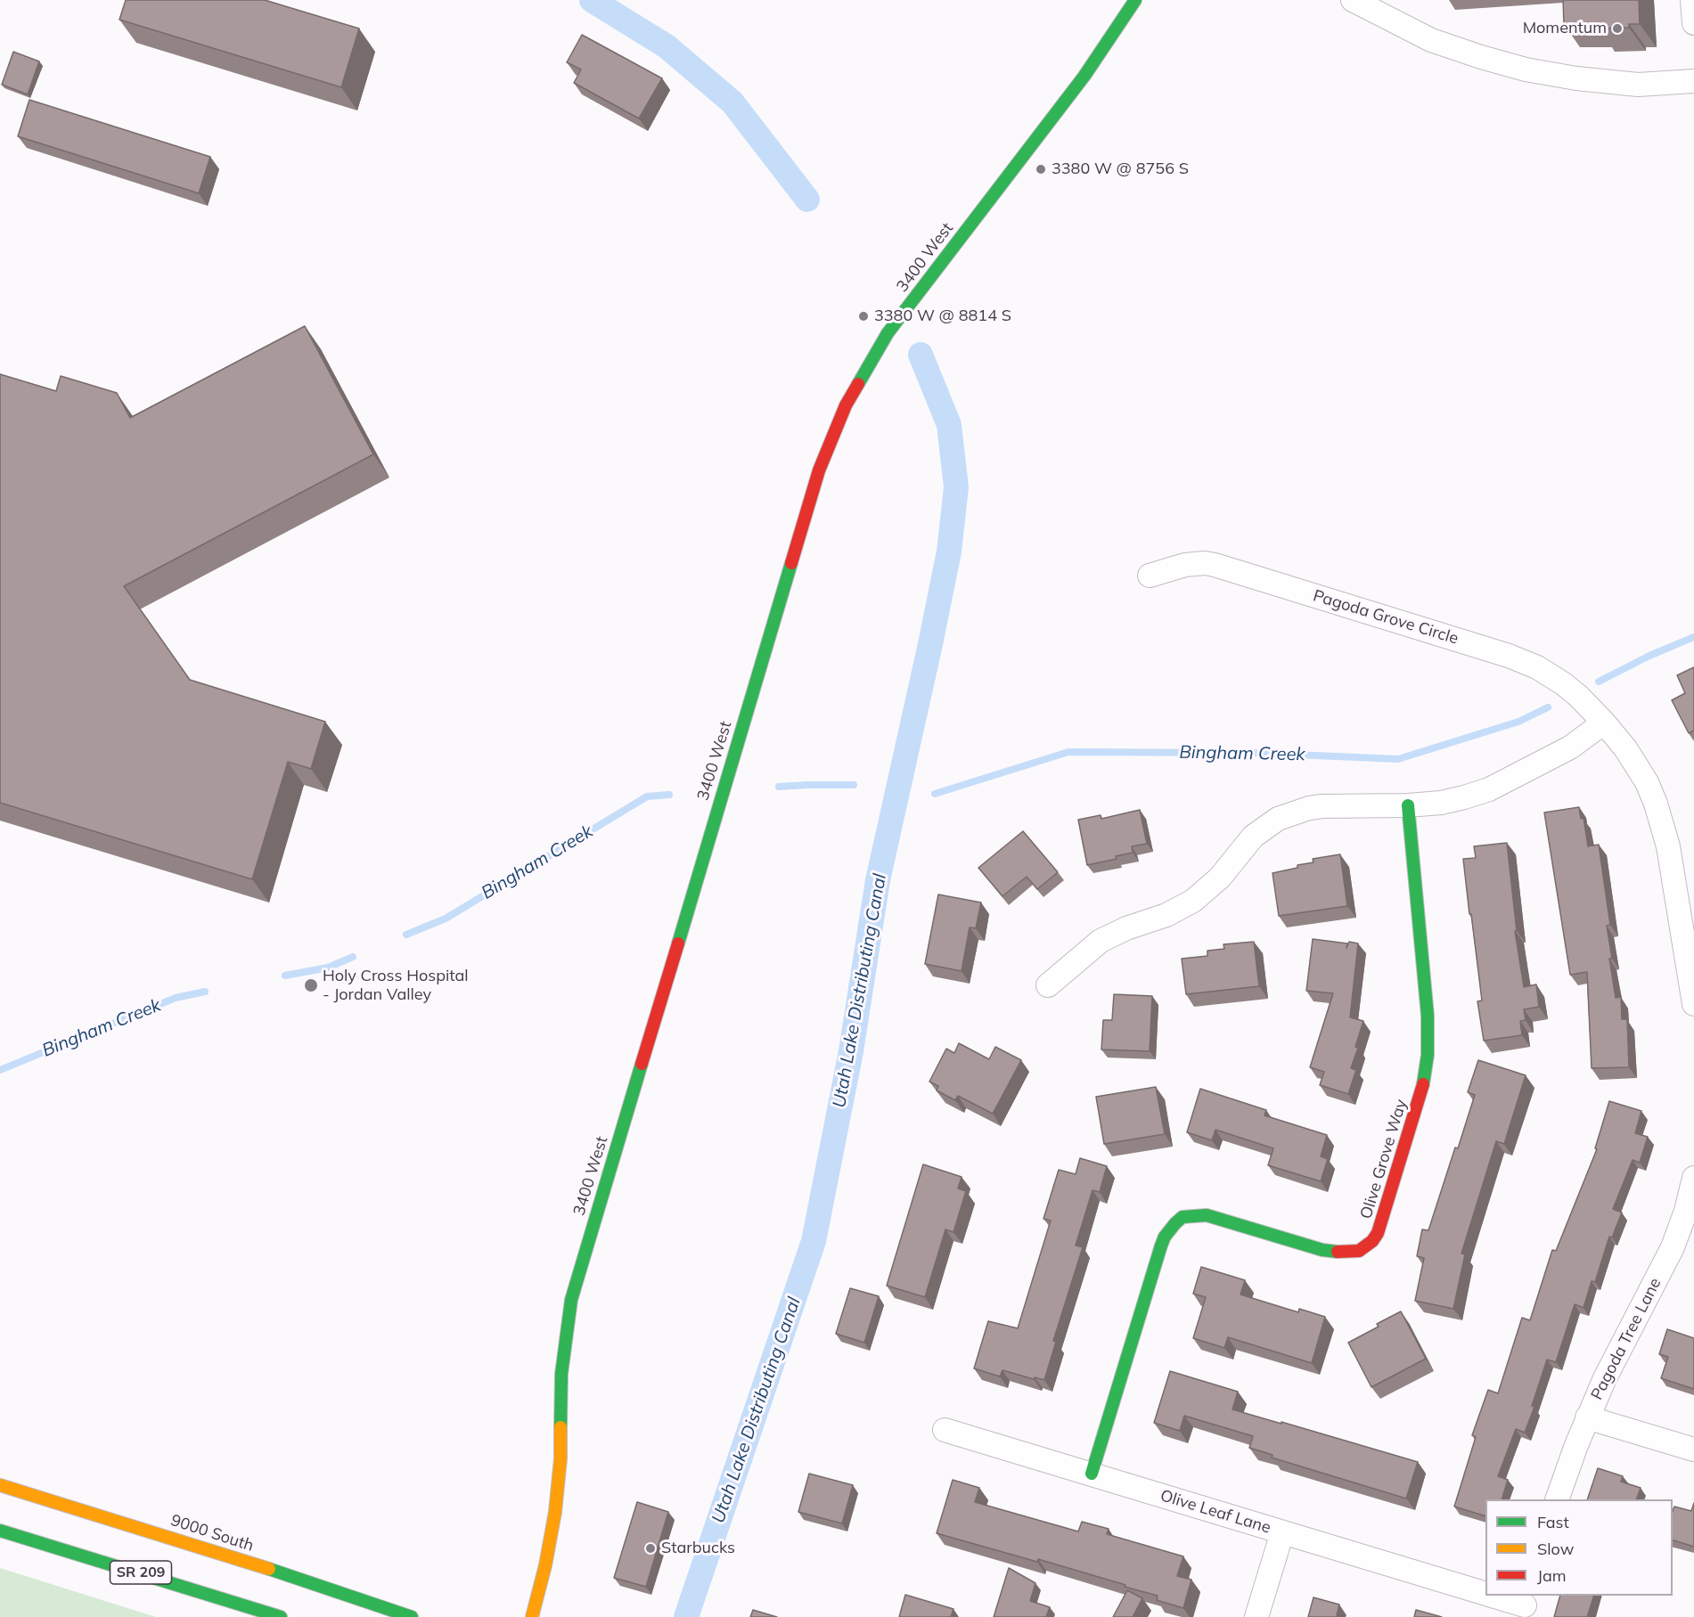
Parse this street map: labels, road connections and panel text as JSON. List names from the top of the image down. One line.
{"streets":{"street":["3400 West","Pagoda Grove Circle","Olive Grove Way","Pagoda Tree Lane","Olive Leaf Lane","9000 South","SR 209"]},"crossings":[["Olive Grove Way","Olive Leaf Lane"]],"water":["Bingham Creek","Utah Lake Distributing Canal"],"places":["Momentum","3380 W @ 8756 S","3380 W @ 8814 S","Holy Cross Hospital - Jordan Valley","Starbucks"],"legend":["Fast","Slow","Jam"]}
